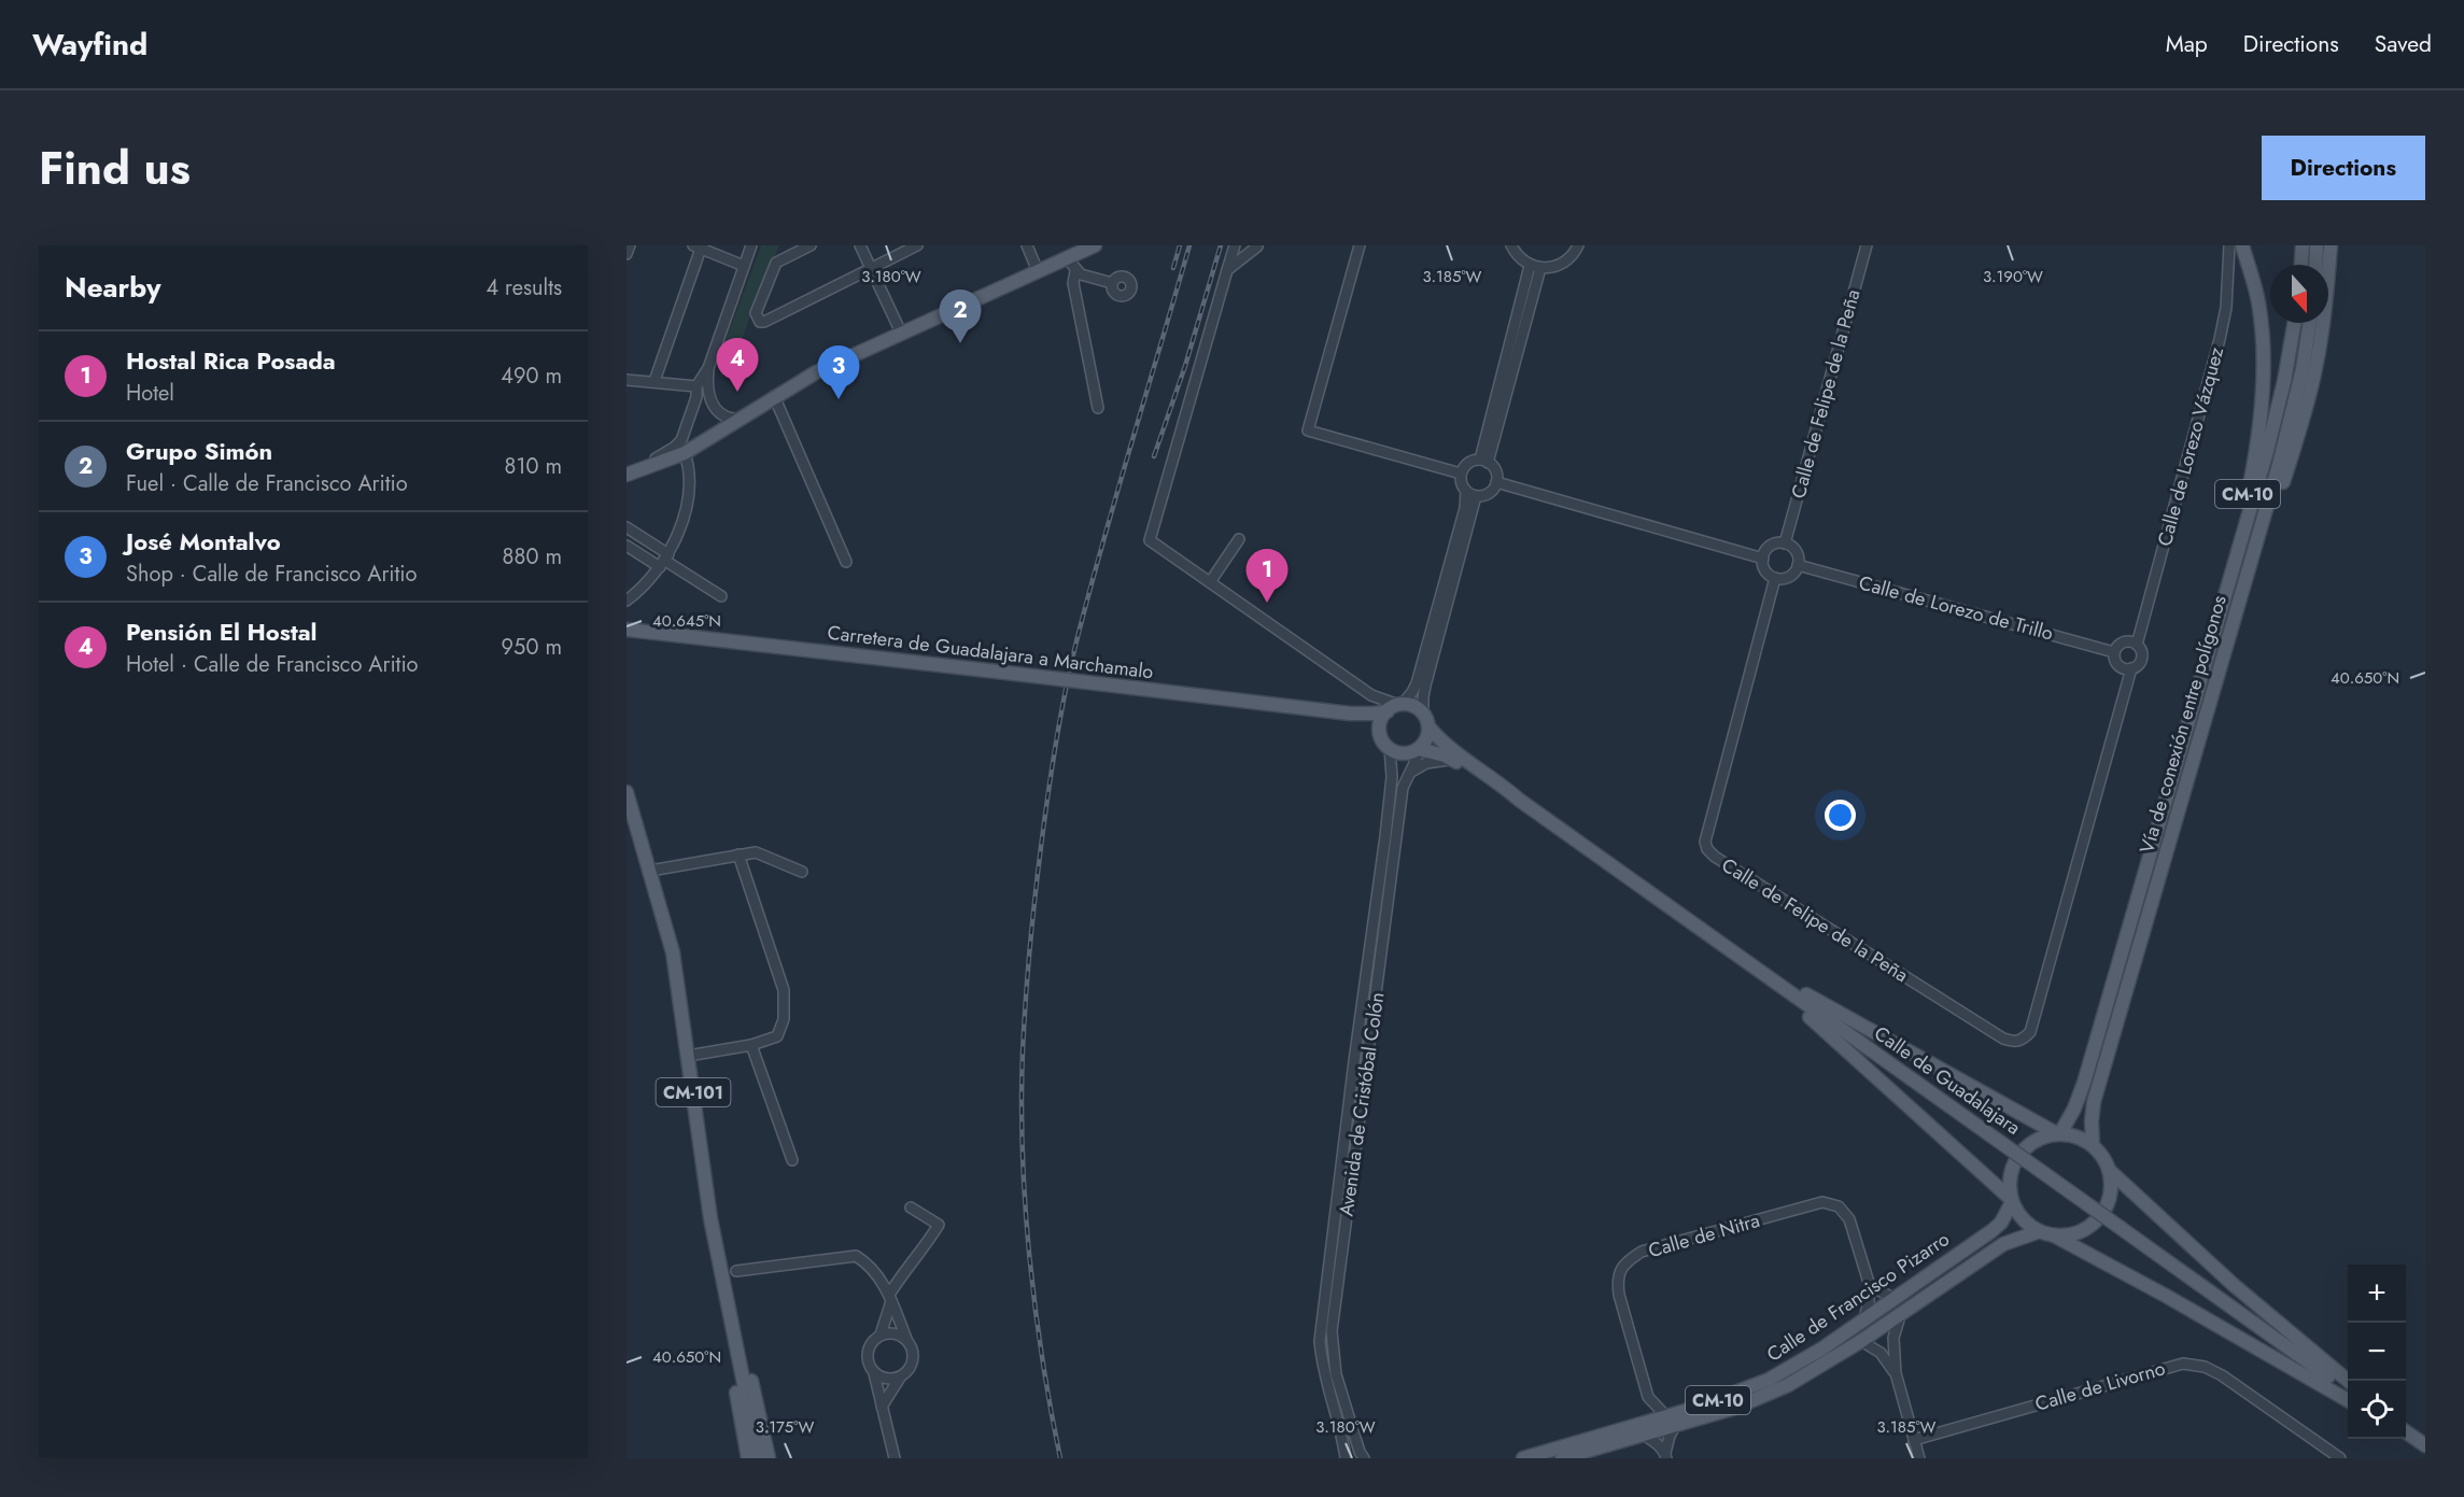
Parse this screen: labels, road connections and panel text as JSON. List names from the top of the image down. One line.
{"streets":{"main road":["CM-10","Carretera de Guadalajara a Marchamalo","Vía de conexión entre polígonos","Calle de Guadalajara","CM-101","Calle de Francisco Pizarro"],"street":["Calle de Felipe de la Peña","Calle de Lorezo Vázquez","Calle de Lorezo de Trillo","Avenida de Cristóbal Colón","Calle de Nitra","Calle de Livorno"]},"crossings":[["Calle de Felipe de la Peña","Calle de Lorezo Vázquez"],["Calle de Felipe de la Peña","Calle de Lorezo de Trillo"],["Calle de Lorezo Vázquez","Calle de Lorezo de Trillo"],["CM-10","Vía de conexión entre polígonos"],["CM-10","Calle de Francisco Pizarro"],["Carretera de Guadalajara a Marchamalo","Calle de Guadalajara"],["Carretera de Guadalajara a Marchamalo","Avenida de Cristóbal Colón"],["Vía de conexión entre polígonos","Calle de Francisco Pizarro"],["Calle de Guadalajara","Avenida de Cristóbal Colón"],["Calle de Nitra","Calle de Francisco Pizarro"]],"north":"bottom","page":{"header":"Wayfind","nav":["Map","Directions","Saved"],"title":"Find us","buttons":"Directions","heading":["Nearby","4 results"],"pins":["2","4","3","1"],"list":[{"mark":"1","name":"Hostal Rica Posada","note":"Hotel","value":"490 m"},{"mark":"2","name":"Grupo Simón","note":"Fuel · Calle de Francisco Aritio","value":"810 m"},{"mark":"3","name":"José Montalvo","note":"Shop · Calle de Francisco Aritio","value":"880 m"},{"mark":"4","name":"Pensión El Hostal","note":"Hotel · Calle de Francisco Aritio","value":"950 m"}],"map_buttons":["+","−"]},"coordinates":["3.180°W","3.185°W","3.190°W","40.645°N","40.650°N","3.175°W"]}
